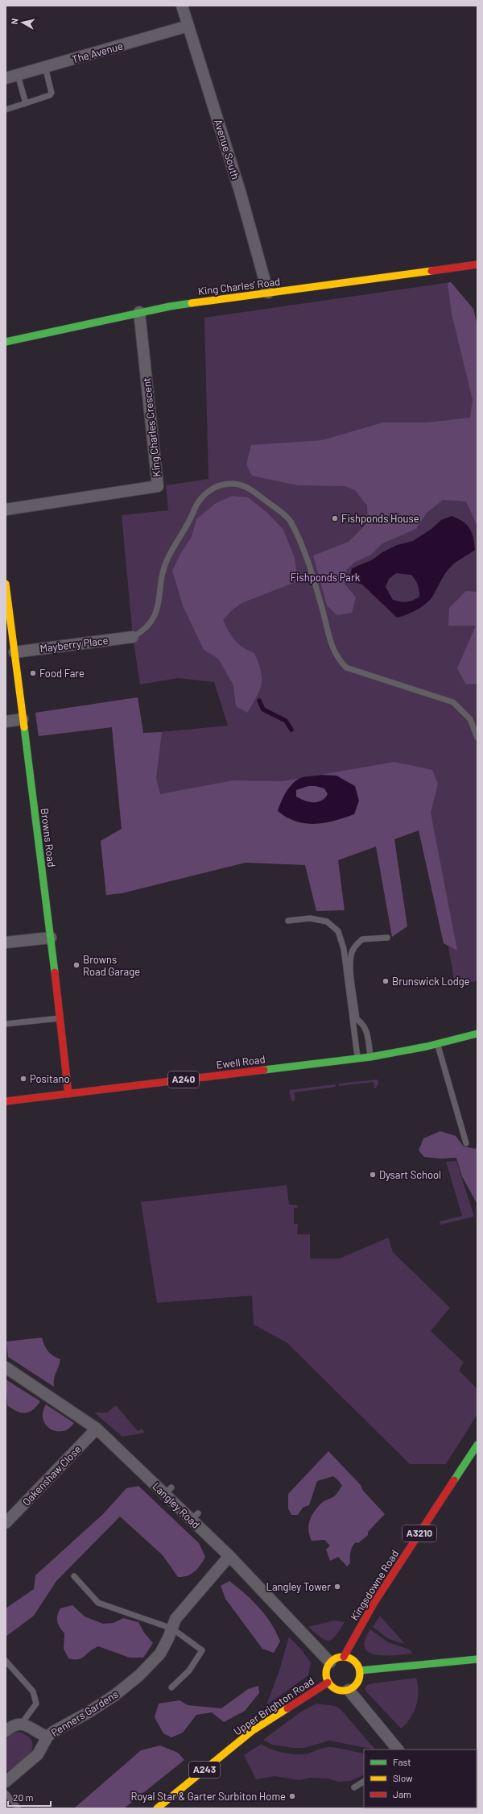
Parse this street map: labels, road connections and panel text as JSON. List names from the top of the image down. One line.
{"streets":{"main road":["King Charles' Road","Browns Road","Ewell Road","A240","A3210","Kingsdowne Road","Upper Brighton Road","A243"],"street":["The Avenue","Avenue South","King Charles Crescent","Mayberry Place","Oakenshaw Close","Langley Road","Penners Gardens"]},"crossings":[["The Avenue","Avenue South"],["Avenue South","King Charles' Road"],["King Charles' Road","King Charles Crescent"],["Mayberry Place","Browns Road"],["Browns Road","Ewell Road"],["Oakenshaw Close","Langley Road"],["Langley Road","Kingsdowne Road"],["Langley Road","Upper Brighton Road"],["Langley Road","Penners Gardens"],["Kingsdowne Road","Upper Brighton Road"]],"parks":["Fishponds Park"],"places":["Fishponds House","Food Fare","Browns Road Garage","Brunswick Lodge","Positano","Dysart School","Langley Tower","Royal Star & Garter Surbiton Home"],"legend":["Fast","Slow","Jam"],"scale_bar":"20 m","north":"left"}
